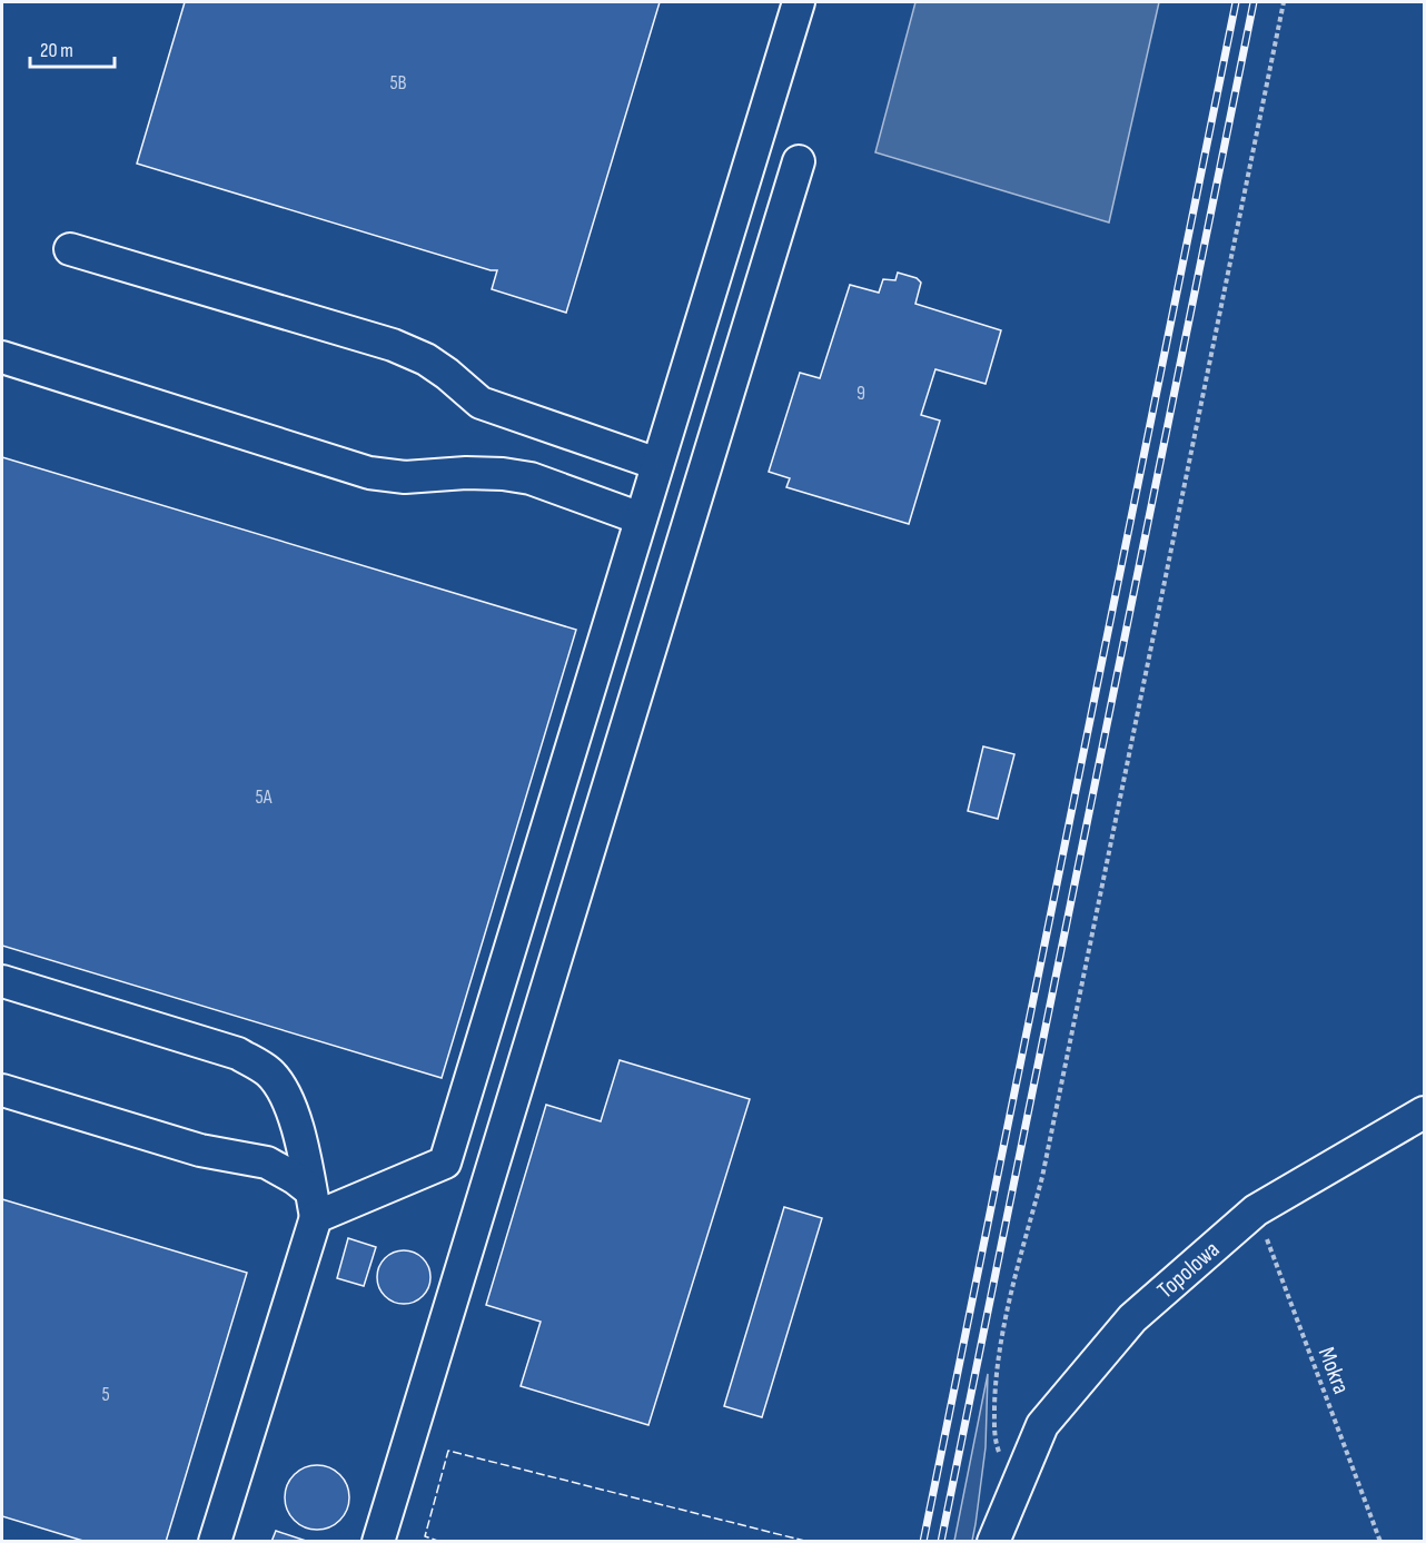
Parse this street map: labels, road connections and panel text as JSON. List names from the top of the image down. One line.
{"streets":{"street":["Topolowa"],"path":["Mokra"]},"crossings":[["Topolowa","Mokra"]],"house_numbers":["5B","9","5A","5"],"scale_bar":"20 m"}
